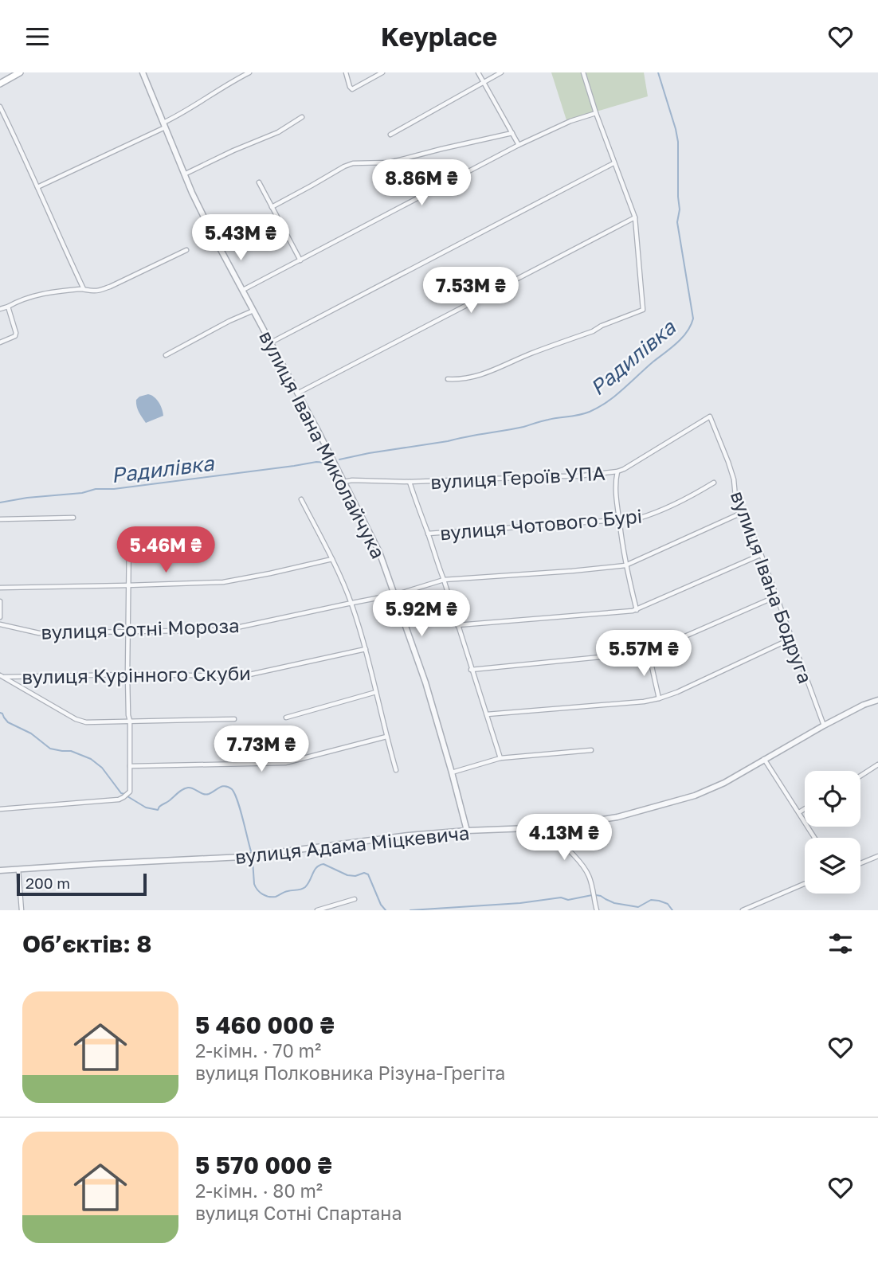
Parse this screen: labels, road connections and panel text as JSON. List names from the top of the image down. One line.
{"streets":{"street":["вулиця Івана Миколайчука","вулиця Героїв УПА","вулиця Чотового Бурі","вулиця Івана Бодруга","вулиця Сотні Мороза","вулиця Курінного Скуби","вулиця Адама Міцкевича"]},"crossings":[["вулиця Івана Миколайчука","вулиця Героїв УПА"],["вулиця Івана Миколайчука","вулиця Сотні Мороза"],["вулиця Івана Миколайчука","вулиця Адама Міцкевича"],["вулиця Героїв УПА","вулиця Івана Бодруга"],["вулиця Івана Бодруга","вулиця Сотні Мороза"],["вулиця Івана Бодруга","вулиця Адама Міцкевича"]],"water":["Радилівка"],"scale_bar":"200 m","page":{"header":"Keyplace","price":["8.86M ₴","5.43M ₴","7.53M ₴","5.46M ₴","5.92M ₴","5.57M ₴","7.73M ₴","4.13M ₴"],"scale":"200 m","heading":"Об’єктів: 8","list":[{"name":"5 460 000 ₴","note":"2-кімн. · 70 m² · вулиця Полковника Різуна-Грегіта"},{"name":"5 570 000 ₴","note":"2-кімн. · 80 m² · вулиця Сотні Спартана"}]}}
